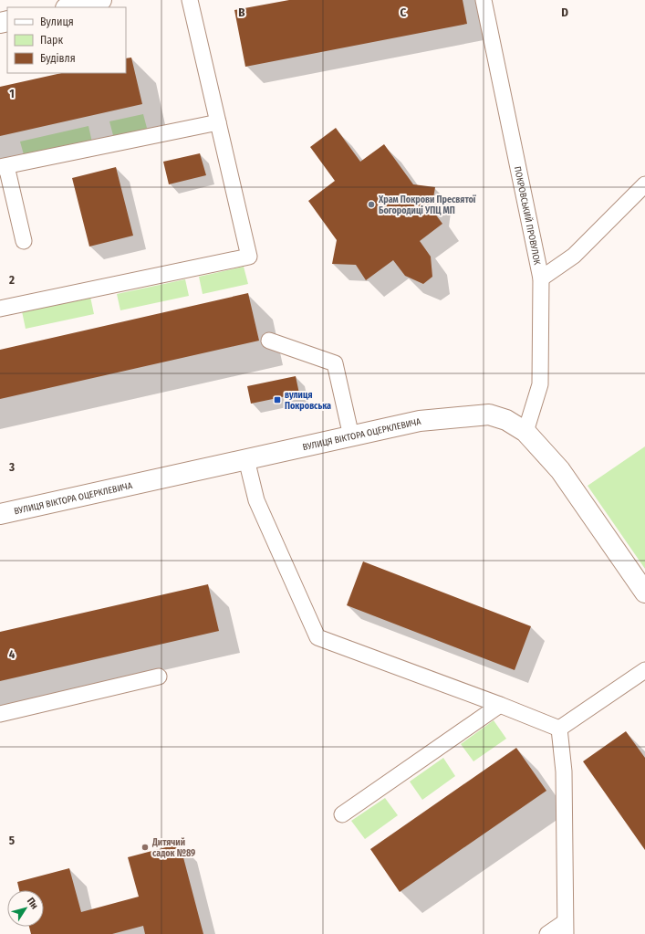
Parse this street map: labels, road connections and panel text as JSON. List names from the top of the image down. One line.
{"streets":{"street":["ВУЛИЦЯ ВІКТОРА ОЦЕРКЛЕВИЧА"],"lane":["ПОКРОВСЬКИЙ ПРОВУЛОК"]},"crossings":[["ПОКРОВСЬКИЙ ПРОВУЛОК","ВУЛИЦЯ ВІКТОРА ОЦЕРКЛЕВИЧА"]],"places":{"other":["Храм Покрови Пресвятої Богородиці УПЦ МП","Дитячий садок №89"],"transit":["вулиця Покровська"]},"legend":["Вулиця","Парк","Будівля"],"north":"top right","grid":{"columns":["B","C","D"],"rows":["1","2","3","4","5"]}}
